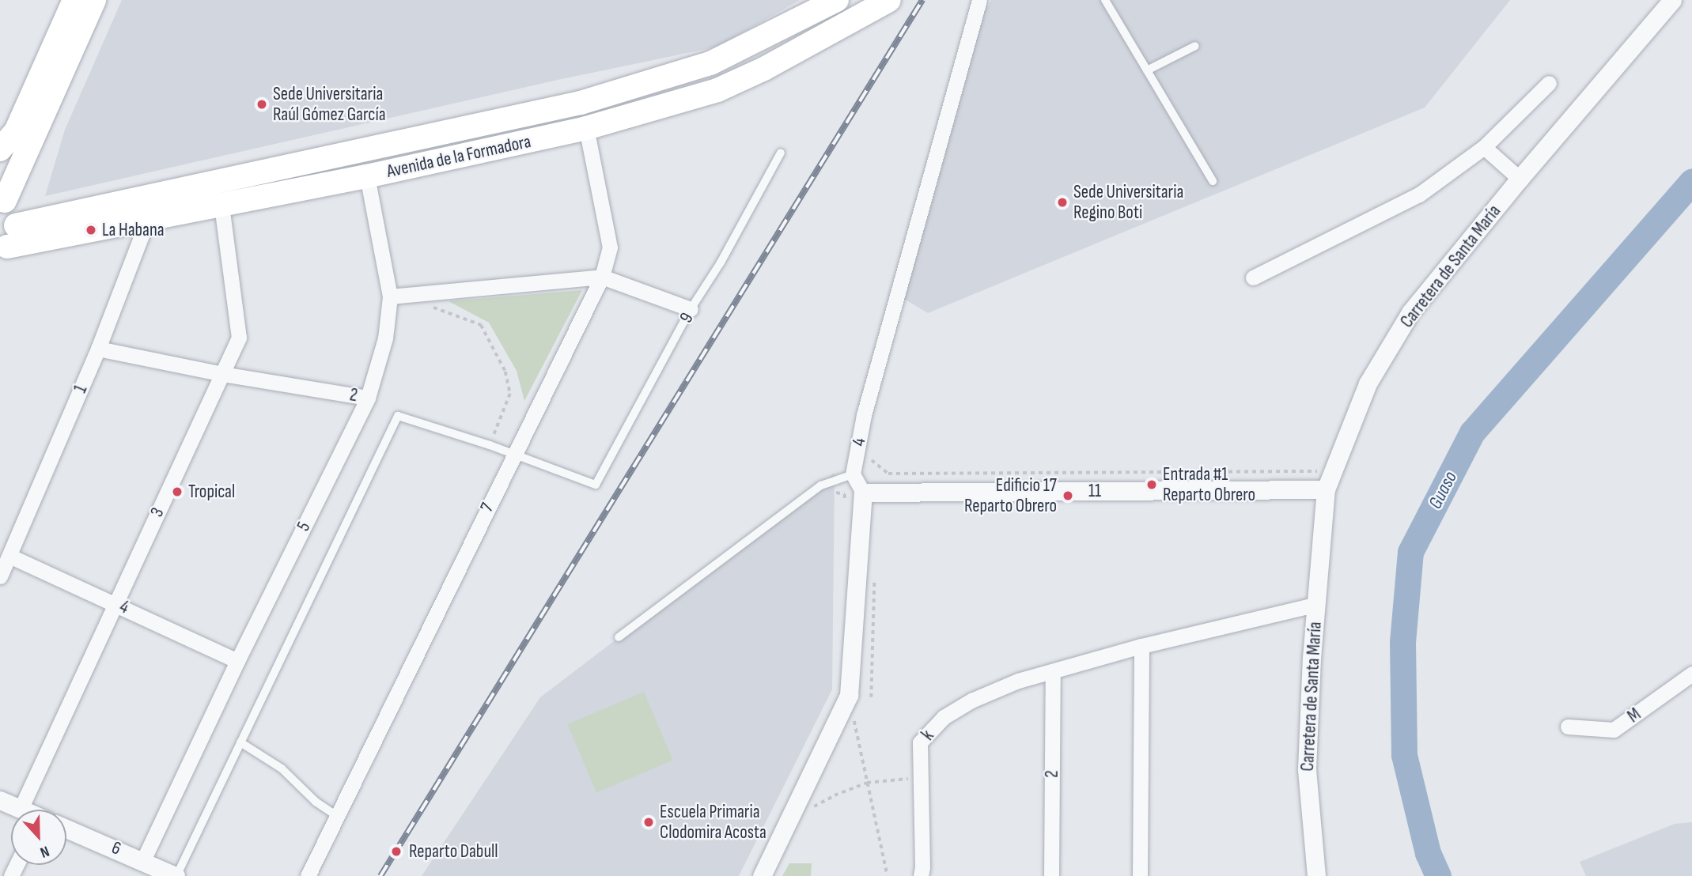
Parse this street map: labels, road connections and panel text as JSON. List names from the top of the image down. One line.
{"streets":{"main road":["Avenida de la Formadora"],"street":["Carretera de Santa María","1","2","4","11","7","3","5","M","k","6"],"lane":["9"]},"crossings":[["Avenida de la Formadora","1"],["Avenida de la Formadora","7"],["Avenida de la Formadora","3"],["Avenida de la Formadora","5"],["Carretera de Santa María","11"],["Carretera de Santa María","k"],["9","7"],["1","2"],["1","4"],["2","3"],["2","5"],["2","k"],["4","3"],["4","5"],["5","6"]],"water":["Guaso"],"places":["Sede Universitaria Raúl Gómez García","Sede Universitaria Regino Boti","La Habana","Entrada #1 Reparto Obrero","Tropical","Edificio 17 Reparto Obrero","Escuela Primaria Clodomira Acosta","Reparto Dabull"],"north":"bottom"}
